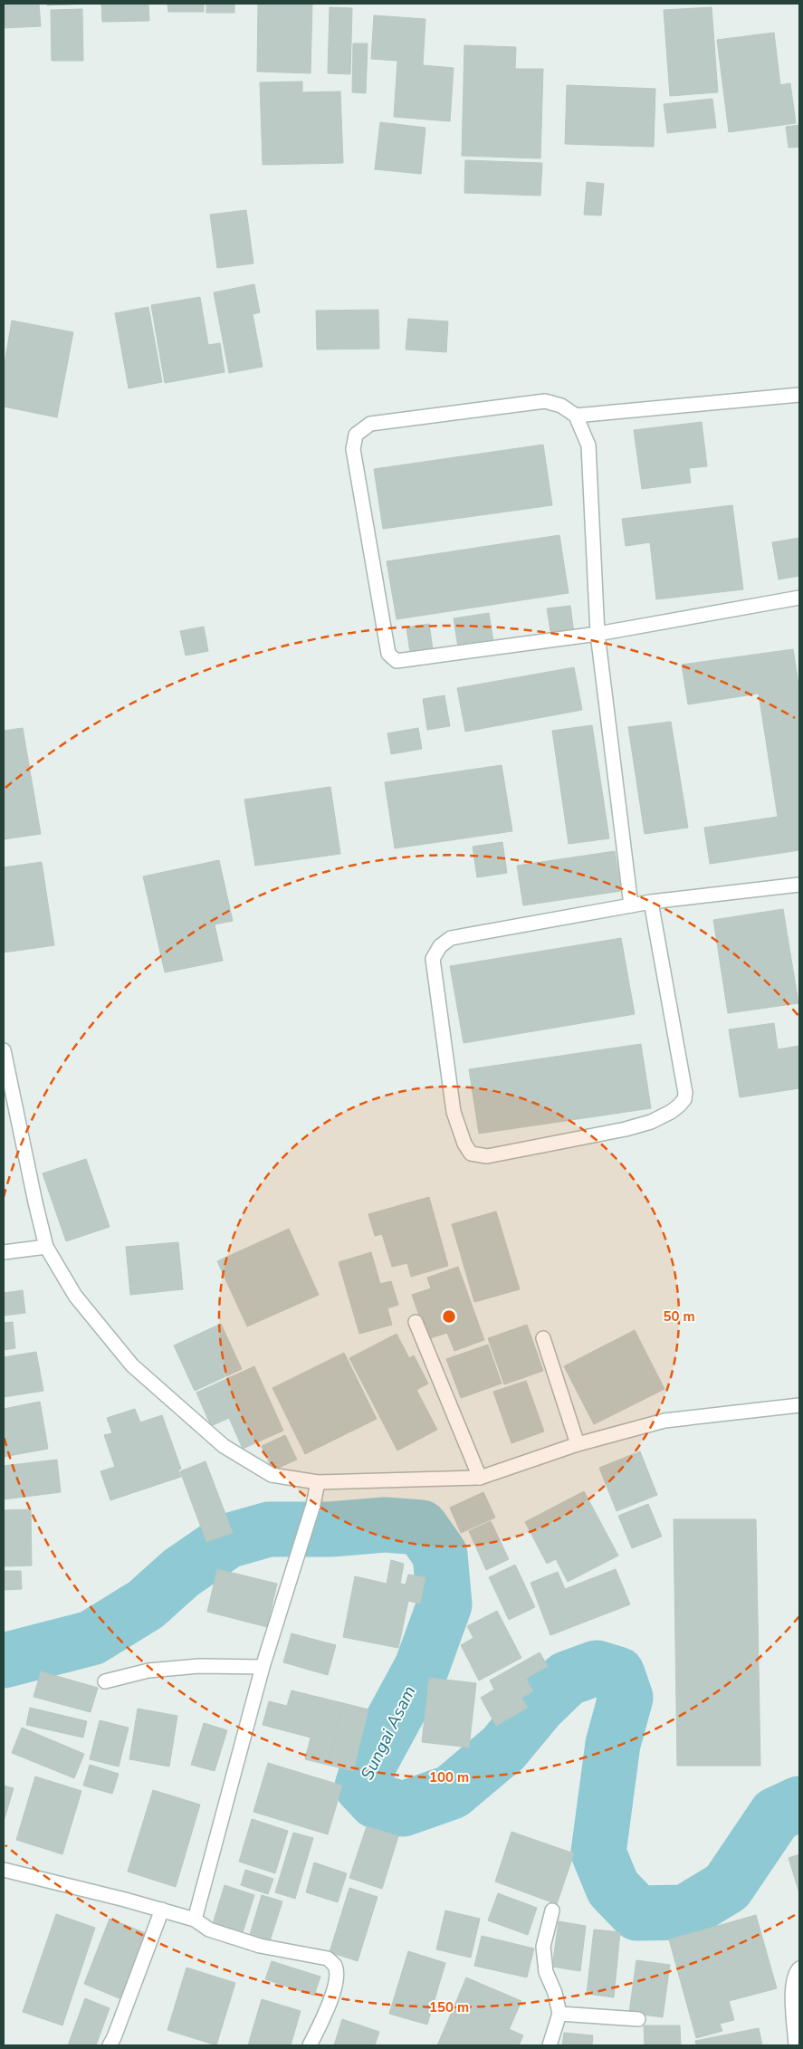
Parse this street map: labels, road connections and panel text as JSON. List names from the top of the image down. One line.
{"water":["Sungai Asam"],"rings":["50 m","100 m","150 m"]}
